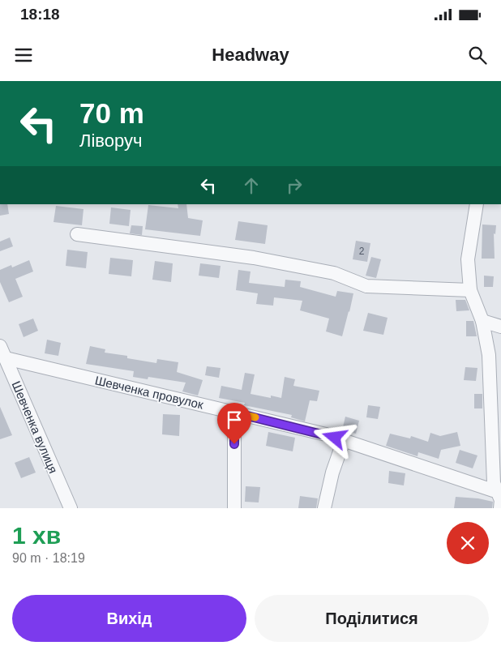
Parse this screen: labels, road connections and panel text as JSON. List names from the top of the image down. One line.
{"streets":{"street":["Шевченка провулок","Шевченка вулиця"]},"crossings":[["Шевченка провулок","Шевченка вулиця"]],"house_numbers":["2"],"page":{"status":"18:18","header":"Headway","turn":["70 m","Ліворуч"],"heading":["1 хв","90 m · 18:19"],"buttons":["Вихід","Поділитися"]}}
